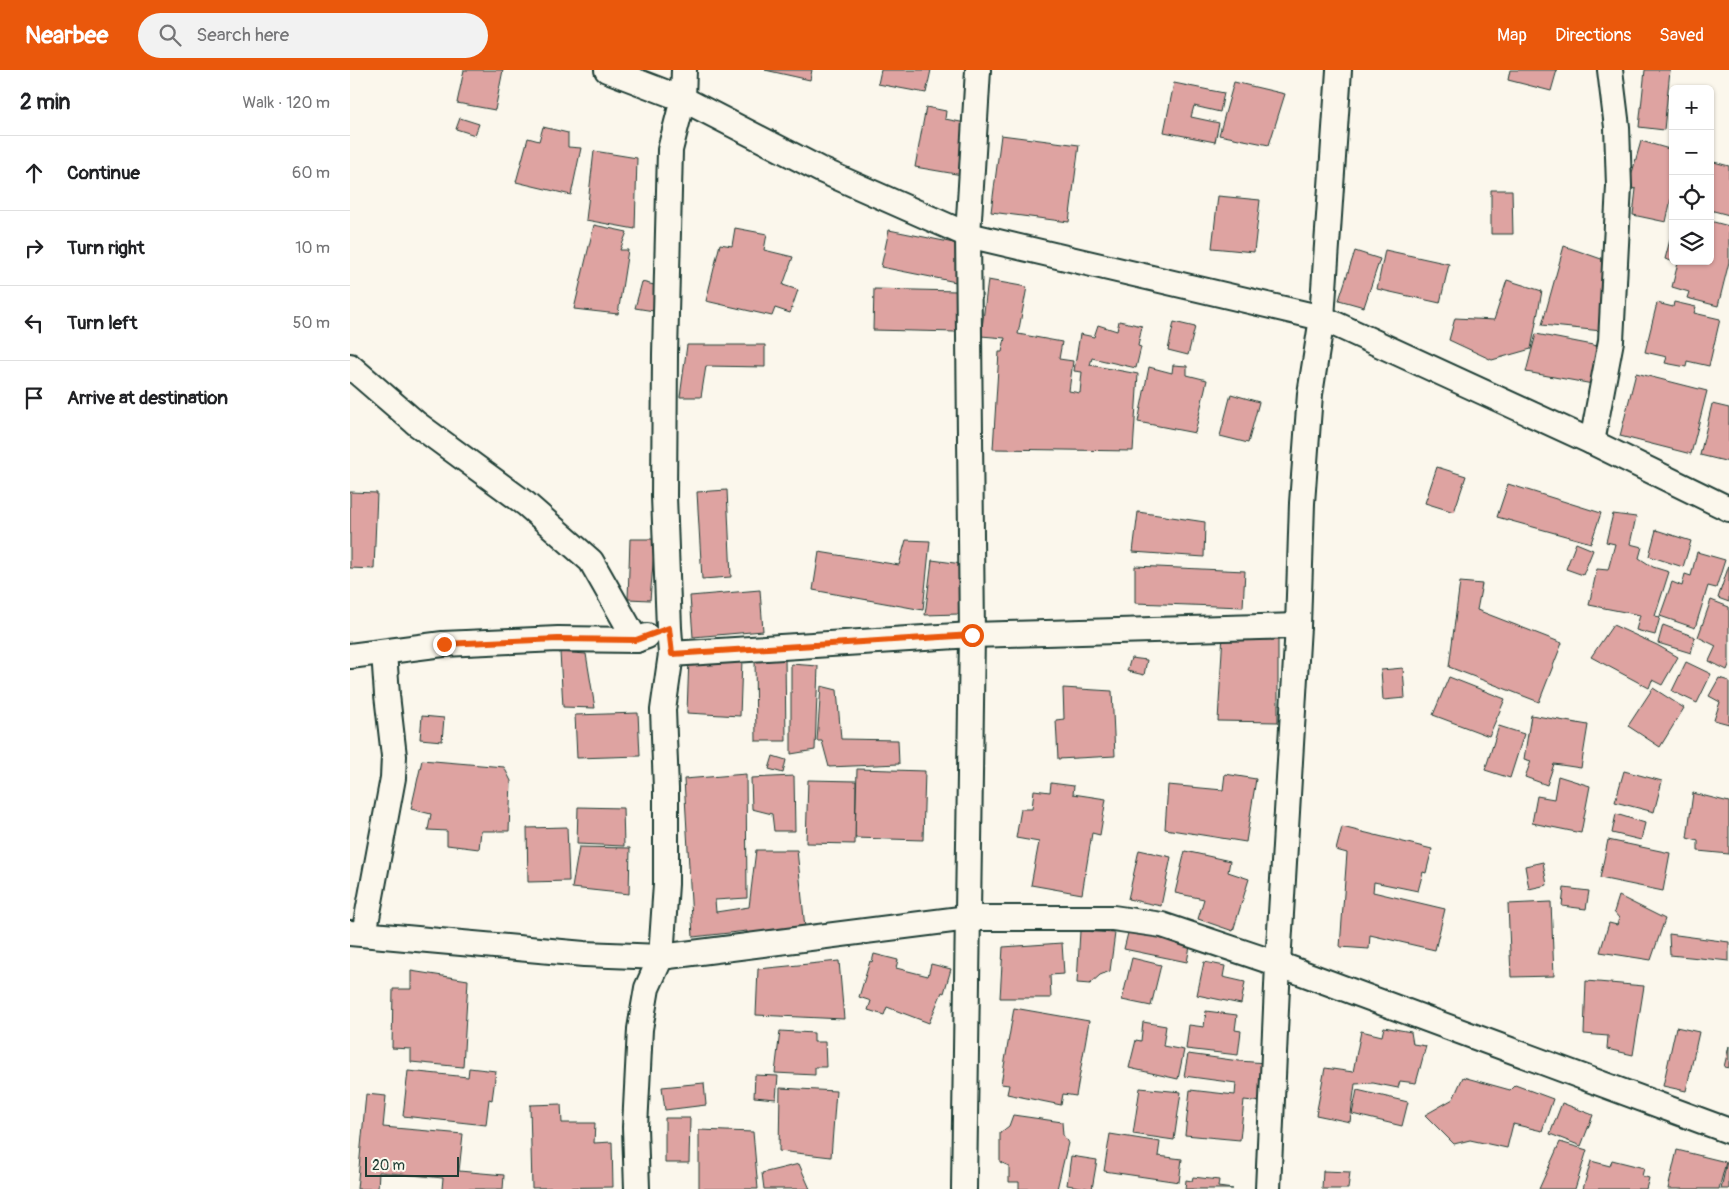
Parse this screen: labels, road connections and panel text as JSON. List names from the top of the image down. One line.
{"scale_bar":"20 m","page":{"header":"Nearbee","search":"Search here","nav":["Map","Directions","Saved"],"heading":["2 min","Walk · 120 m"],"map_buttons":["+","−"],"list":[["Continue","60 m"],["Turn right","10 m"],["Turn left","50 m"],"Arrive at destination"],"scale":"20 m"}}
